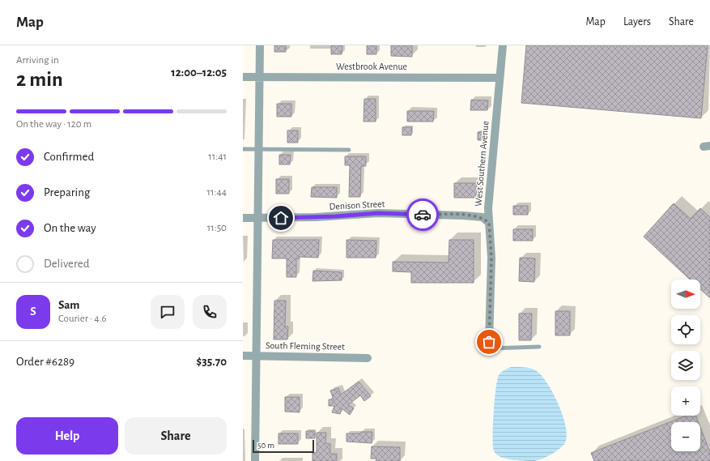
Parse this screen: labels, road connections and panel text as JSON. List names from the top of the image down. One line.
{"streets":{"street":["Westbrook Avenue","West Southern Avenue","Denison Street","South Fleming Street"]},"crossings":[["Westbrook Avenue","West Southern Avenue"],["West Southern Avenue","Denison Street"]],"scale_bar":"50 m","north":"right","page":{"header":"Map","nav":["Map","Layers","Share"],"heading":["2 min","Arriving in","12:00–12:05"],"panel":["Sam","Courier · 4.6","Order #6289","$35.70"],"bar":"On the way · 120 m","list":[["Confirmed","11:41"],["Preparing","11:44"],["On the way","11:50"],"Delivered"],"map_buttons":["+","−"],"round":"S","buttons":["Help","Share"],"scale":"50 m"}}
